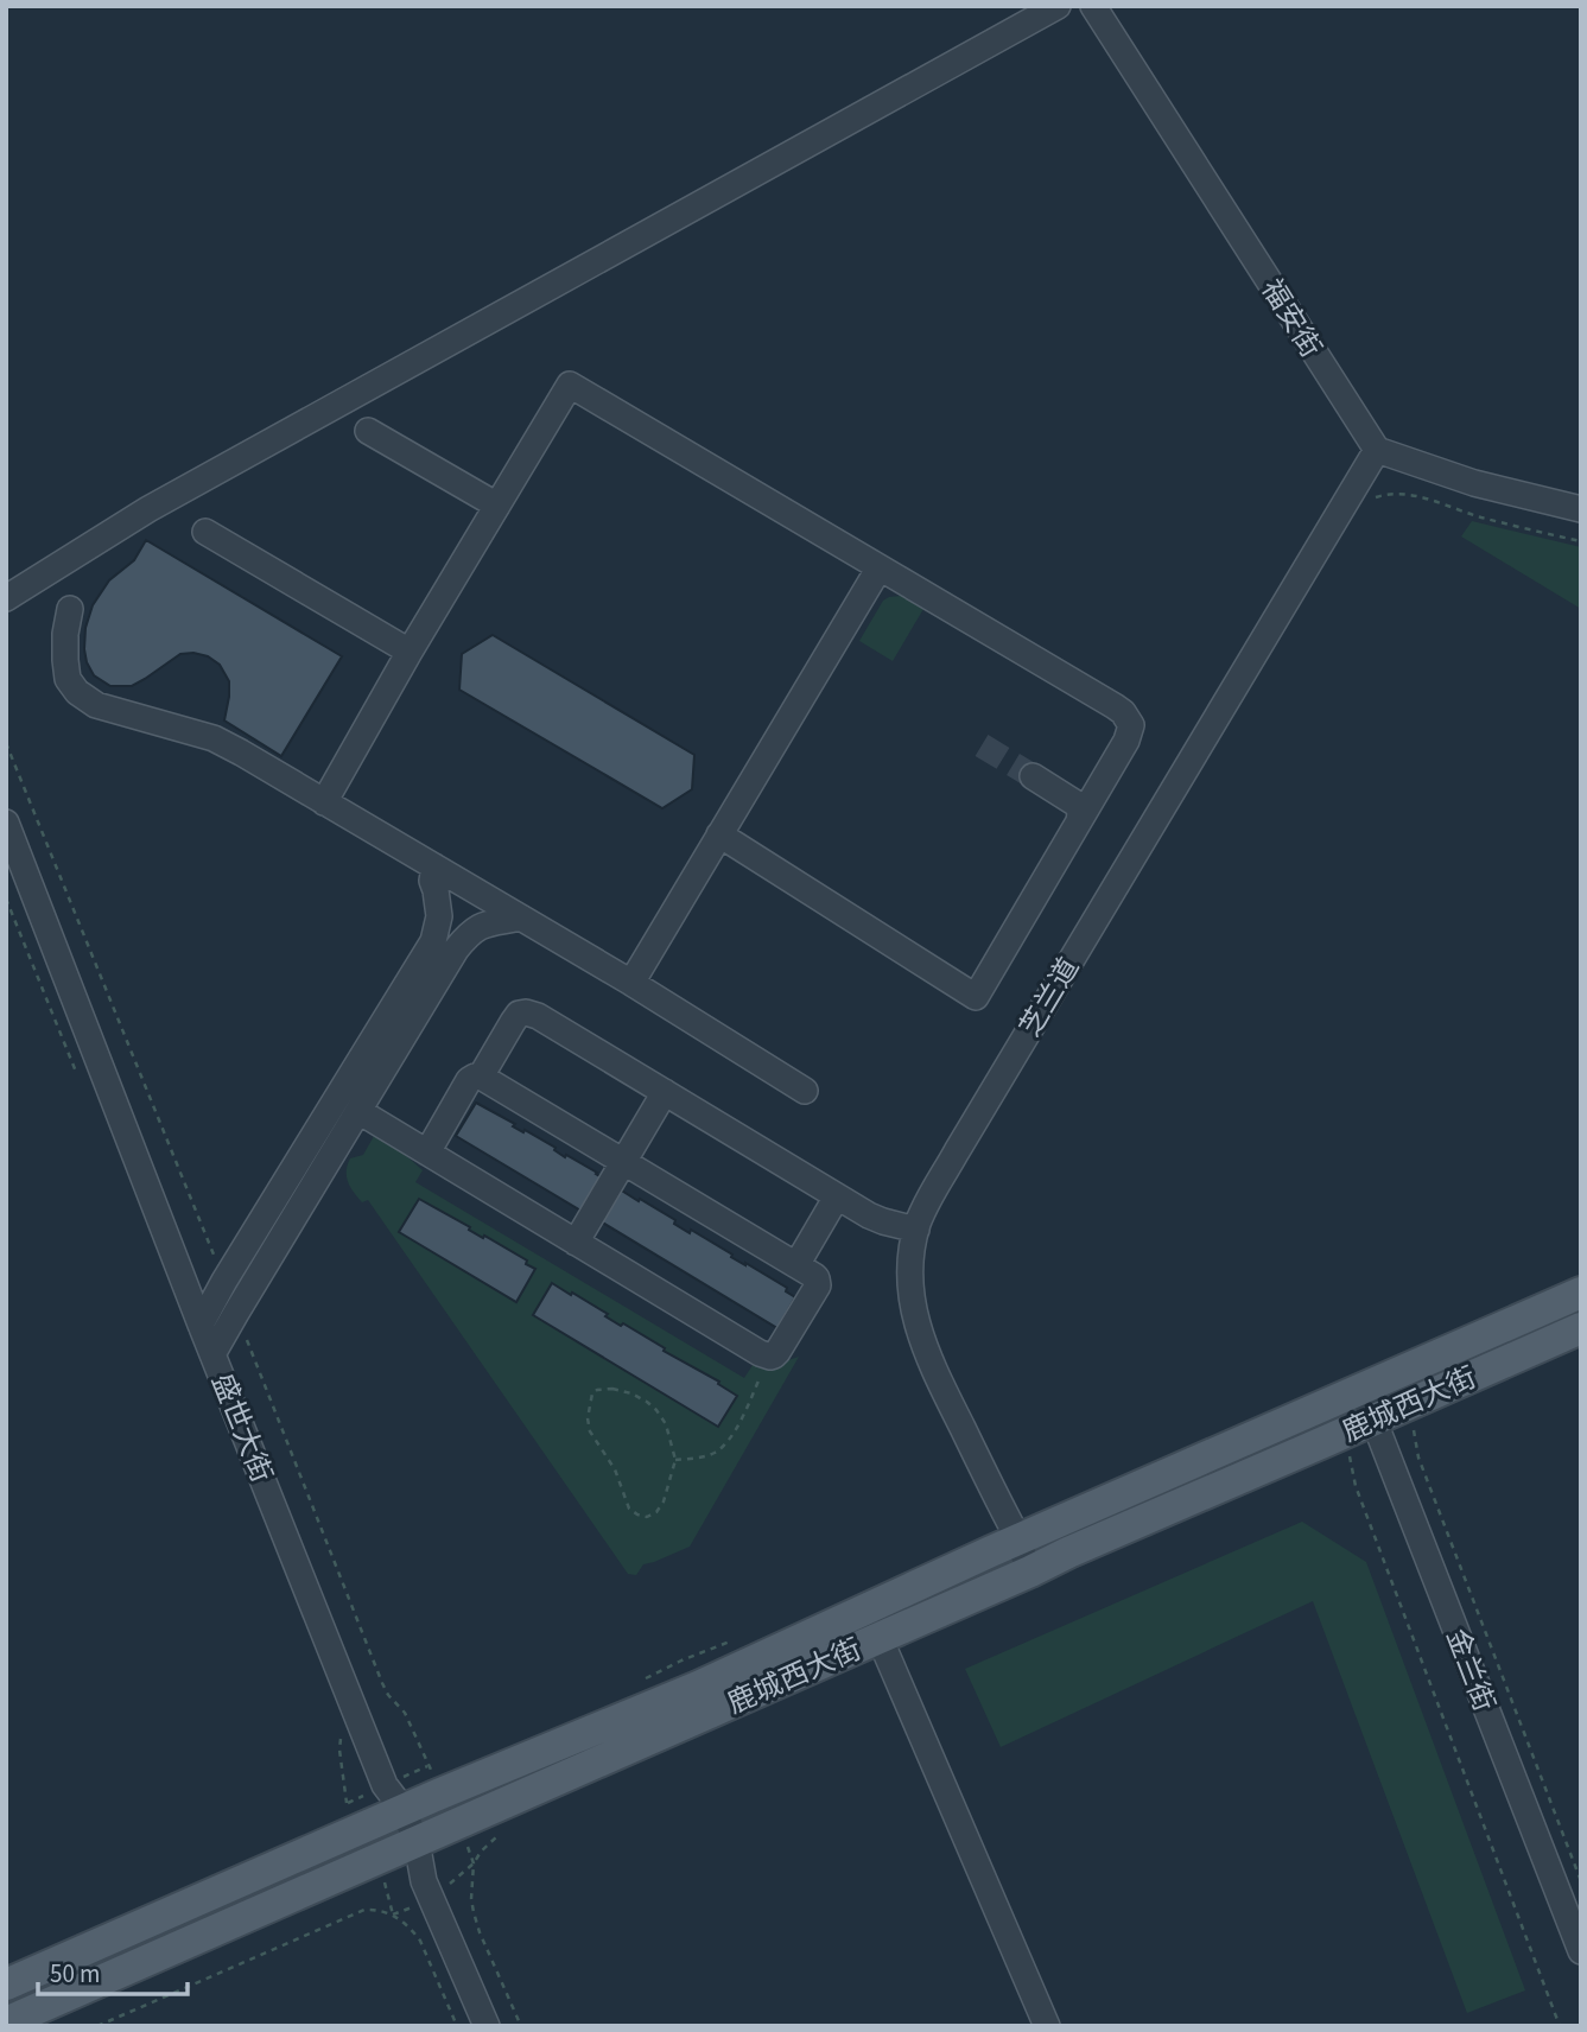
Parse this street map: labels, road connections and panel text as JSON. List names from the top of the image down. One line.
{"streets":{"main road":["鹿城西大街"],"street":["福安街","芝兰道","盛世大街","金兰街"]},"crossings":[["福安街","芝兰道"],["芝兰道","鹿城西大街"],["鹿城西大街","盛世大街"],["鹿城西大街","金兰街"]],"scale_bar":"50 m"}
